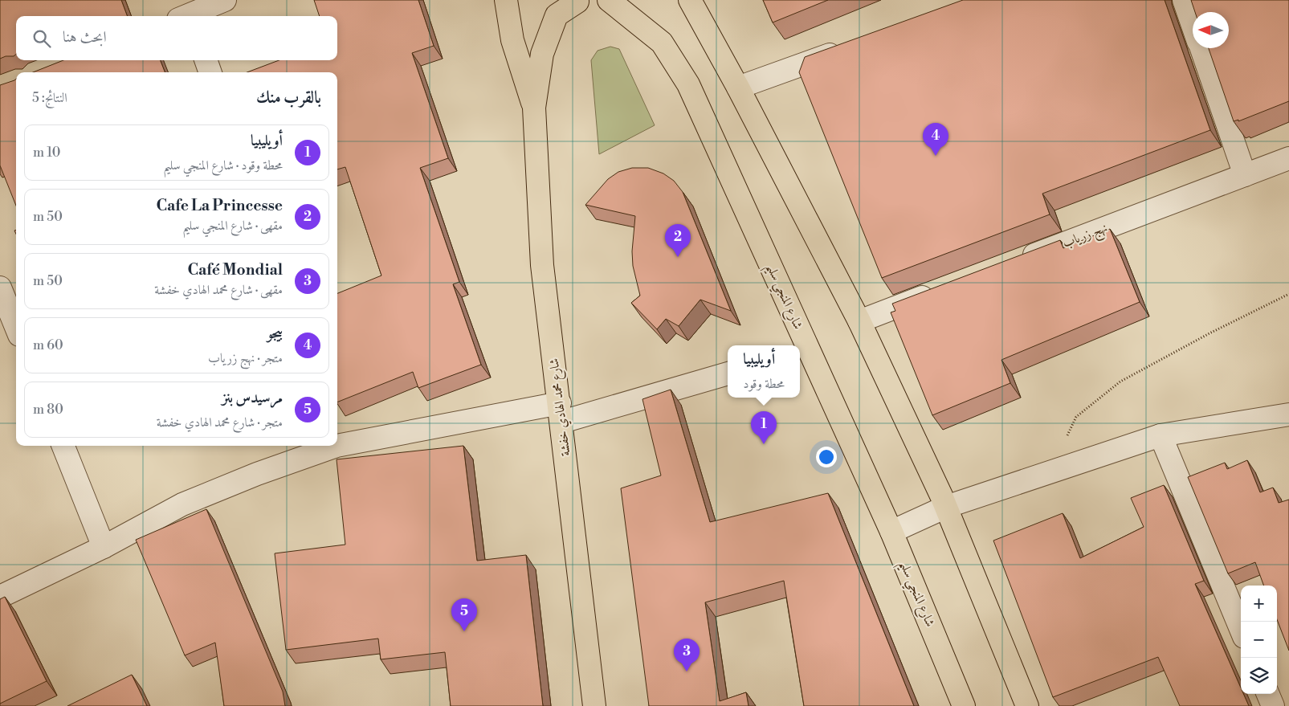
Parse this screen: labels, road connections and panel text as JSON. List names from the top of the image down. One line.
{"streets":{"main road":["شارع المنجي سليم","شارع محمد الهادي خفشة"],"street":["نهج زرياب"]},"north":"left","page":{"search":"ابحث هنا","heading":["بالقرب منك","النتائج: 5"],"pins":["4","2","1","5","3"],"list":[{"mark":"1","name":"أويليبيا","note":"محطة وقود · شارع المنجي سليم","value":"10 m"},{"mark":"2","name":"Cafe La Princesse","note":"مقهى · شارع المنجي سليم","value":"50 m"},{"mark":"3","name":"Café Mondial","note":"مقهى · شارع محمد الهادي خفشة","value":"50 m"},{"mark":"4","name":"بيجو","note":"متجر · نهج زرياب","value":"60 m"},{"mark":"5","name":"مرسيدس بنز","note":"متجر · شارع محمد الهادي خفشة","value":"80 m"}],"popup":["أويليبيا","محطة وقود"],"map_buttons":["+","−"]}}
